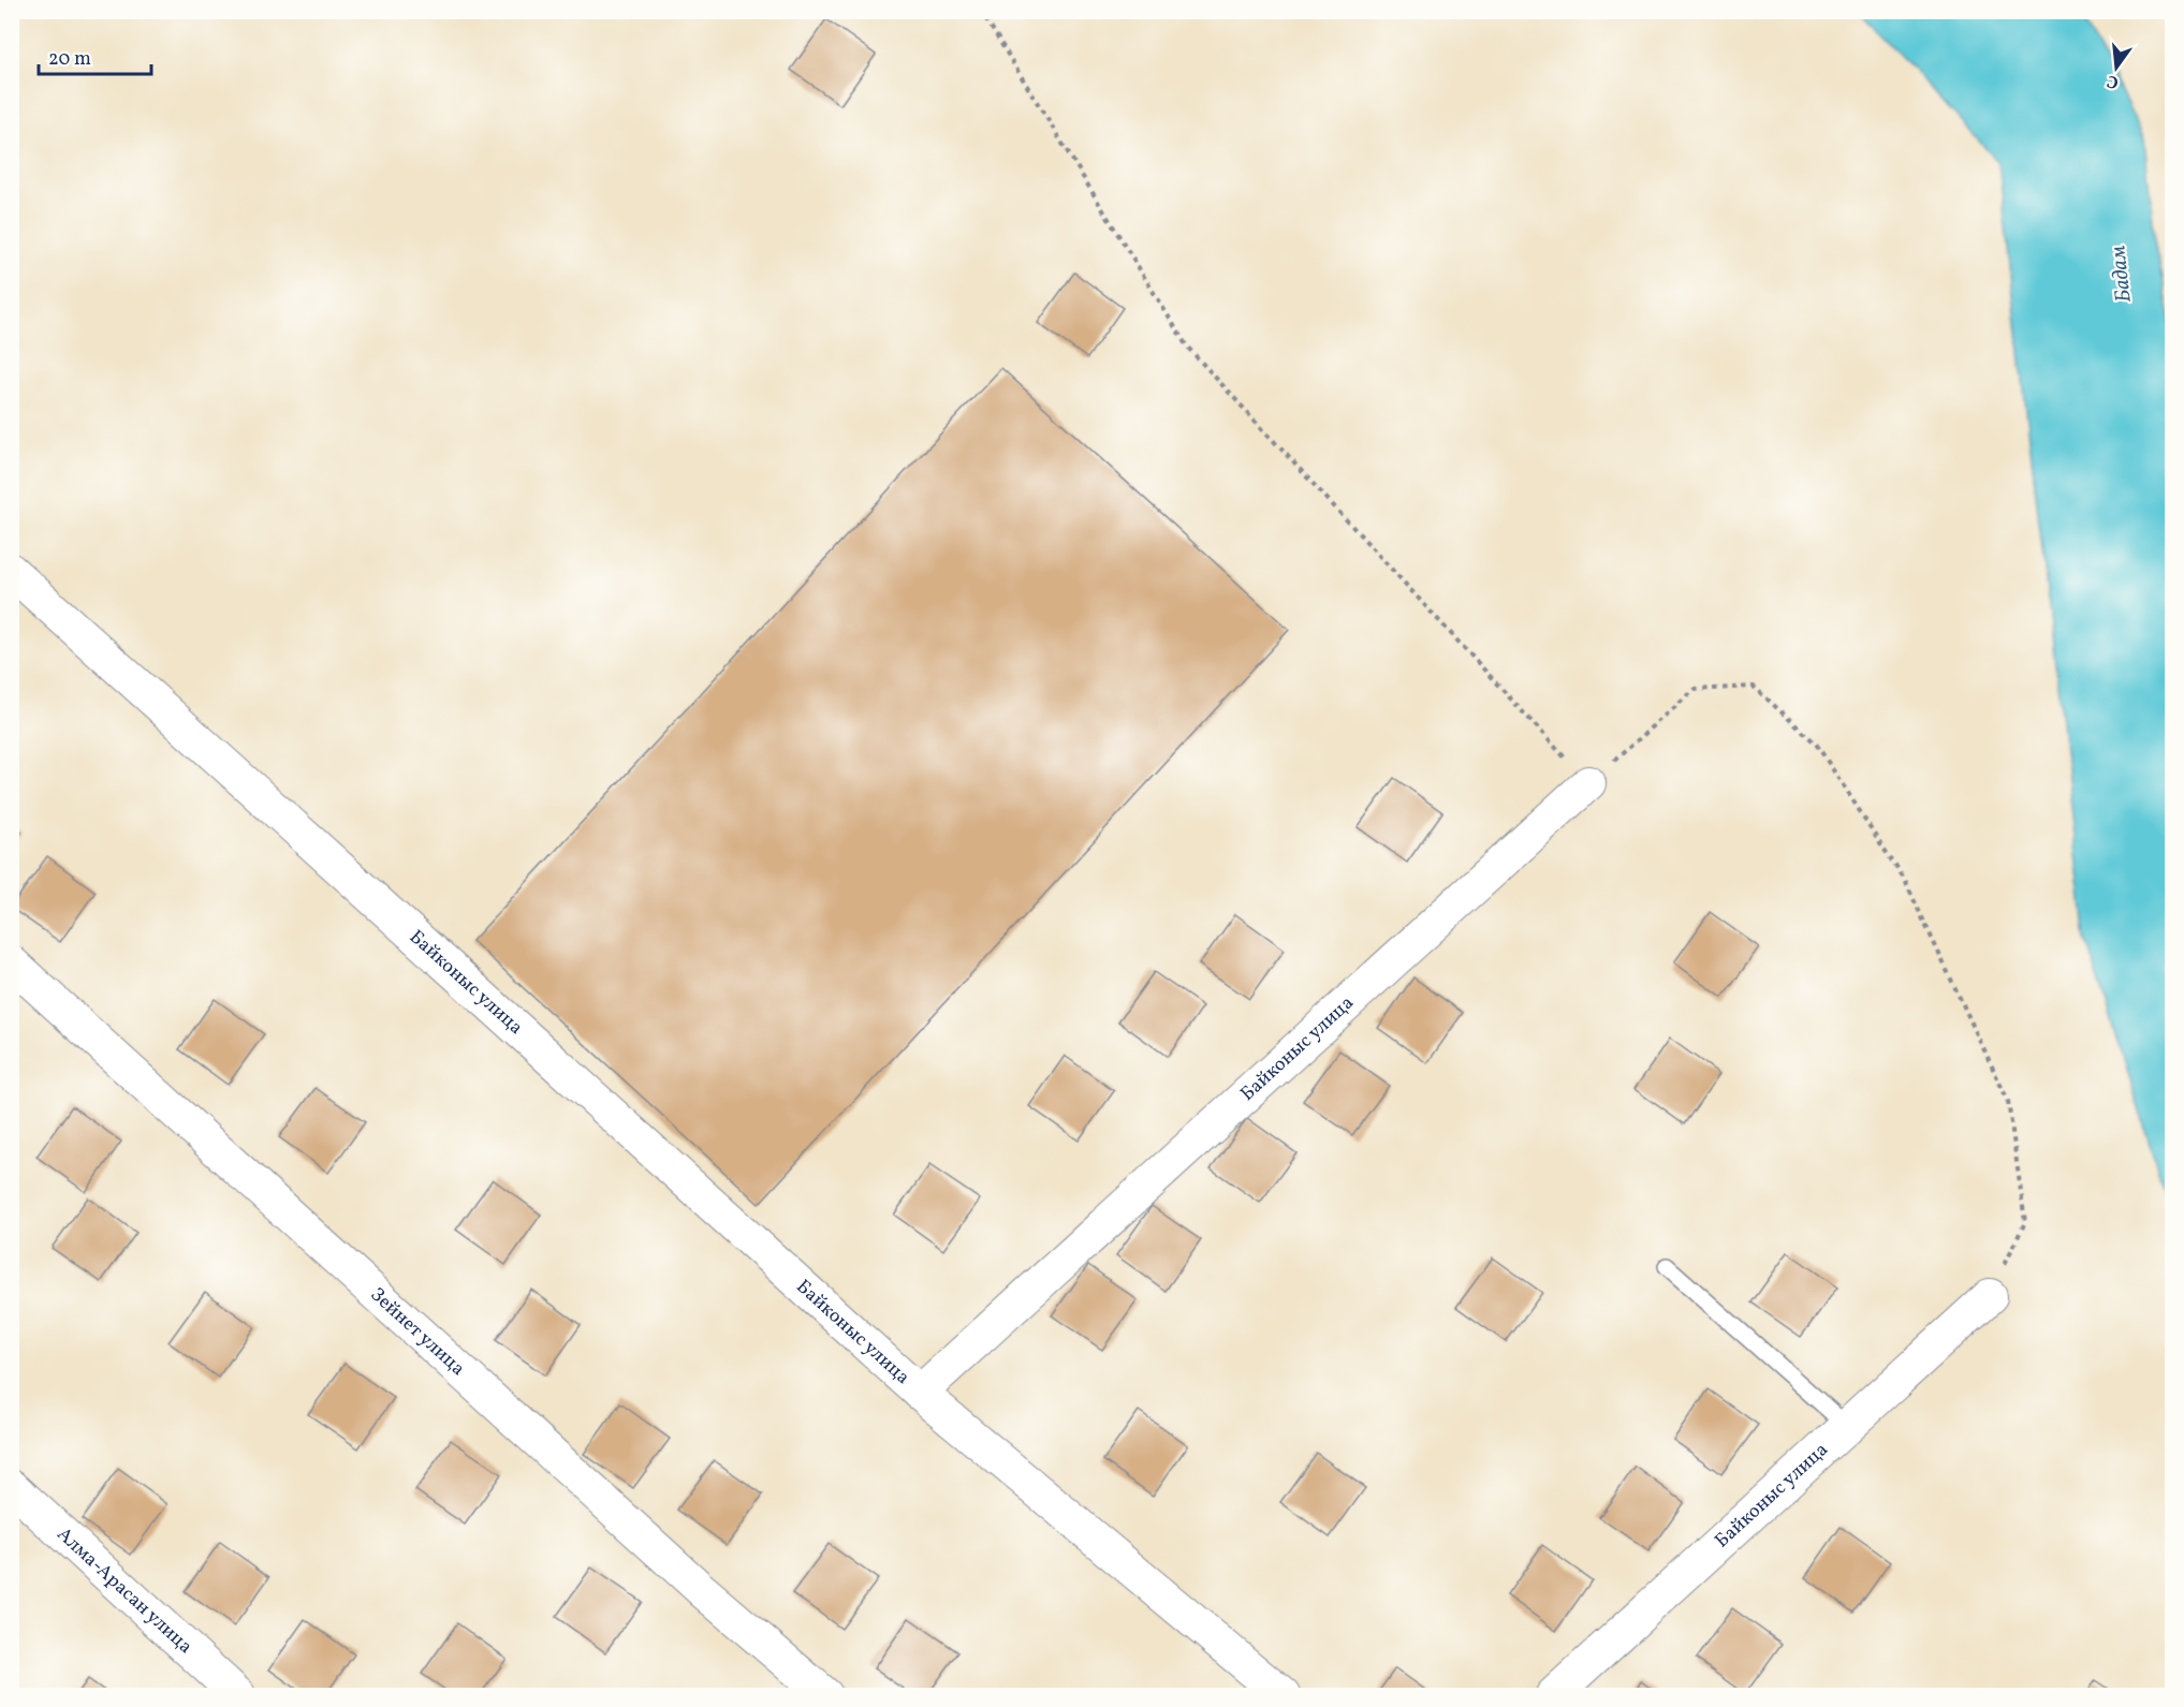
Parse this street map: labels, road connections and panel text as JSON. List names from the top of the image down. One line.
{"streets":{"street":["Байконыс улица","Зейнет улица","Алма-Арасан улица"]},"water":["Бадам"],"scale_bar":"20 m","north":"bottom"}
